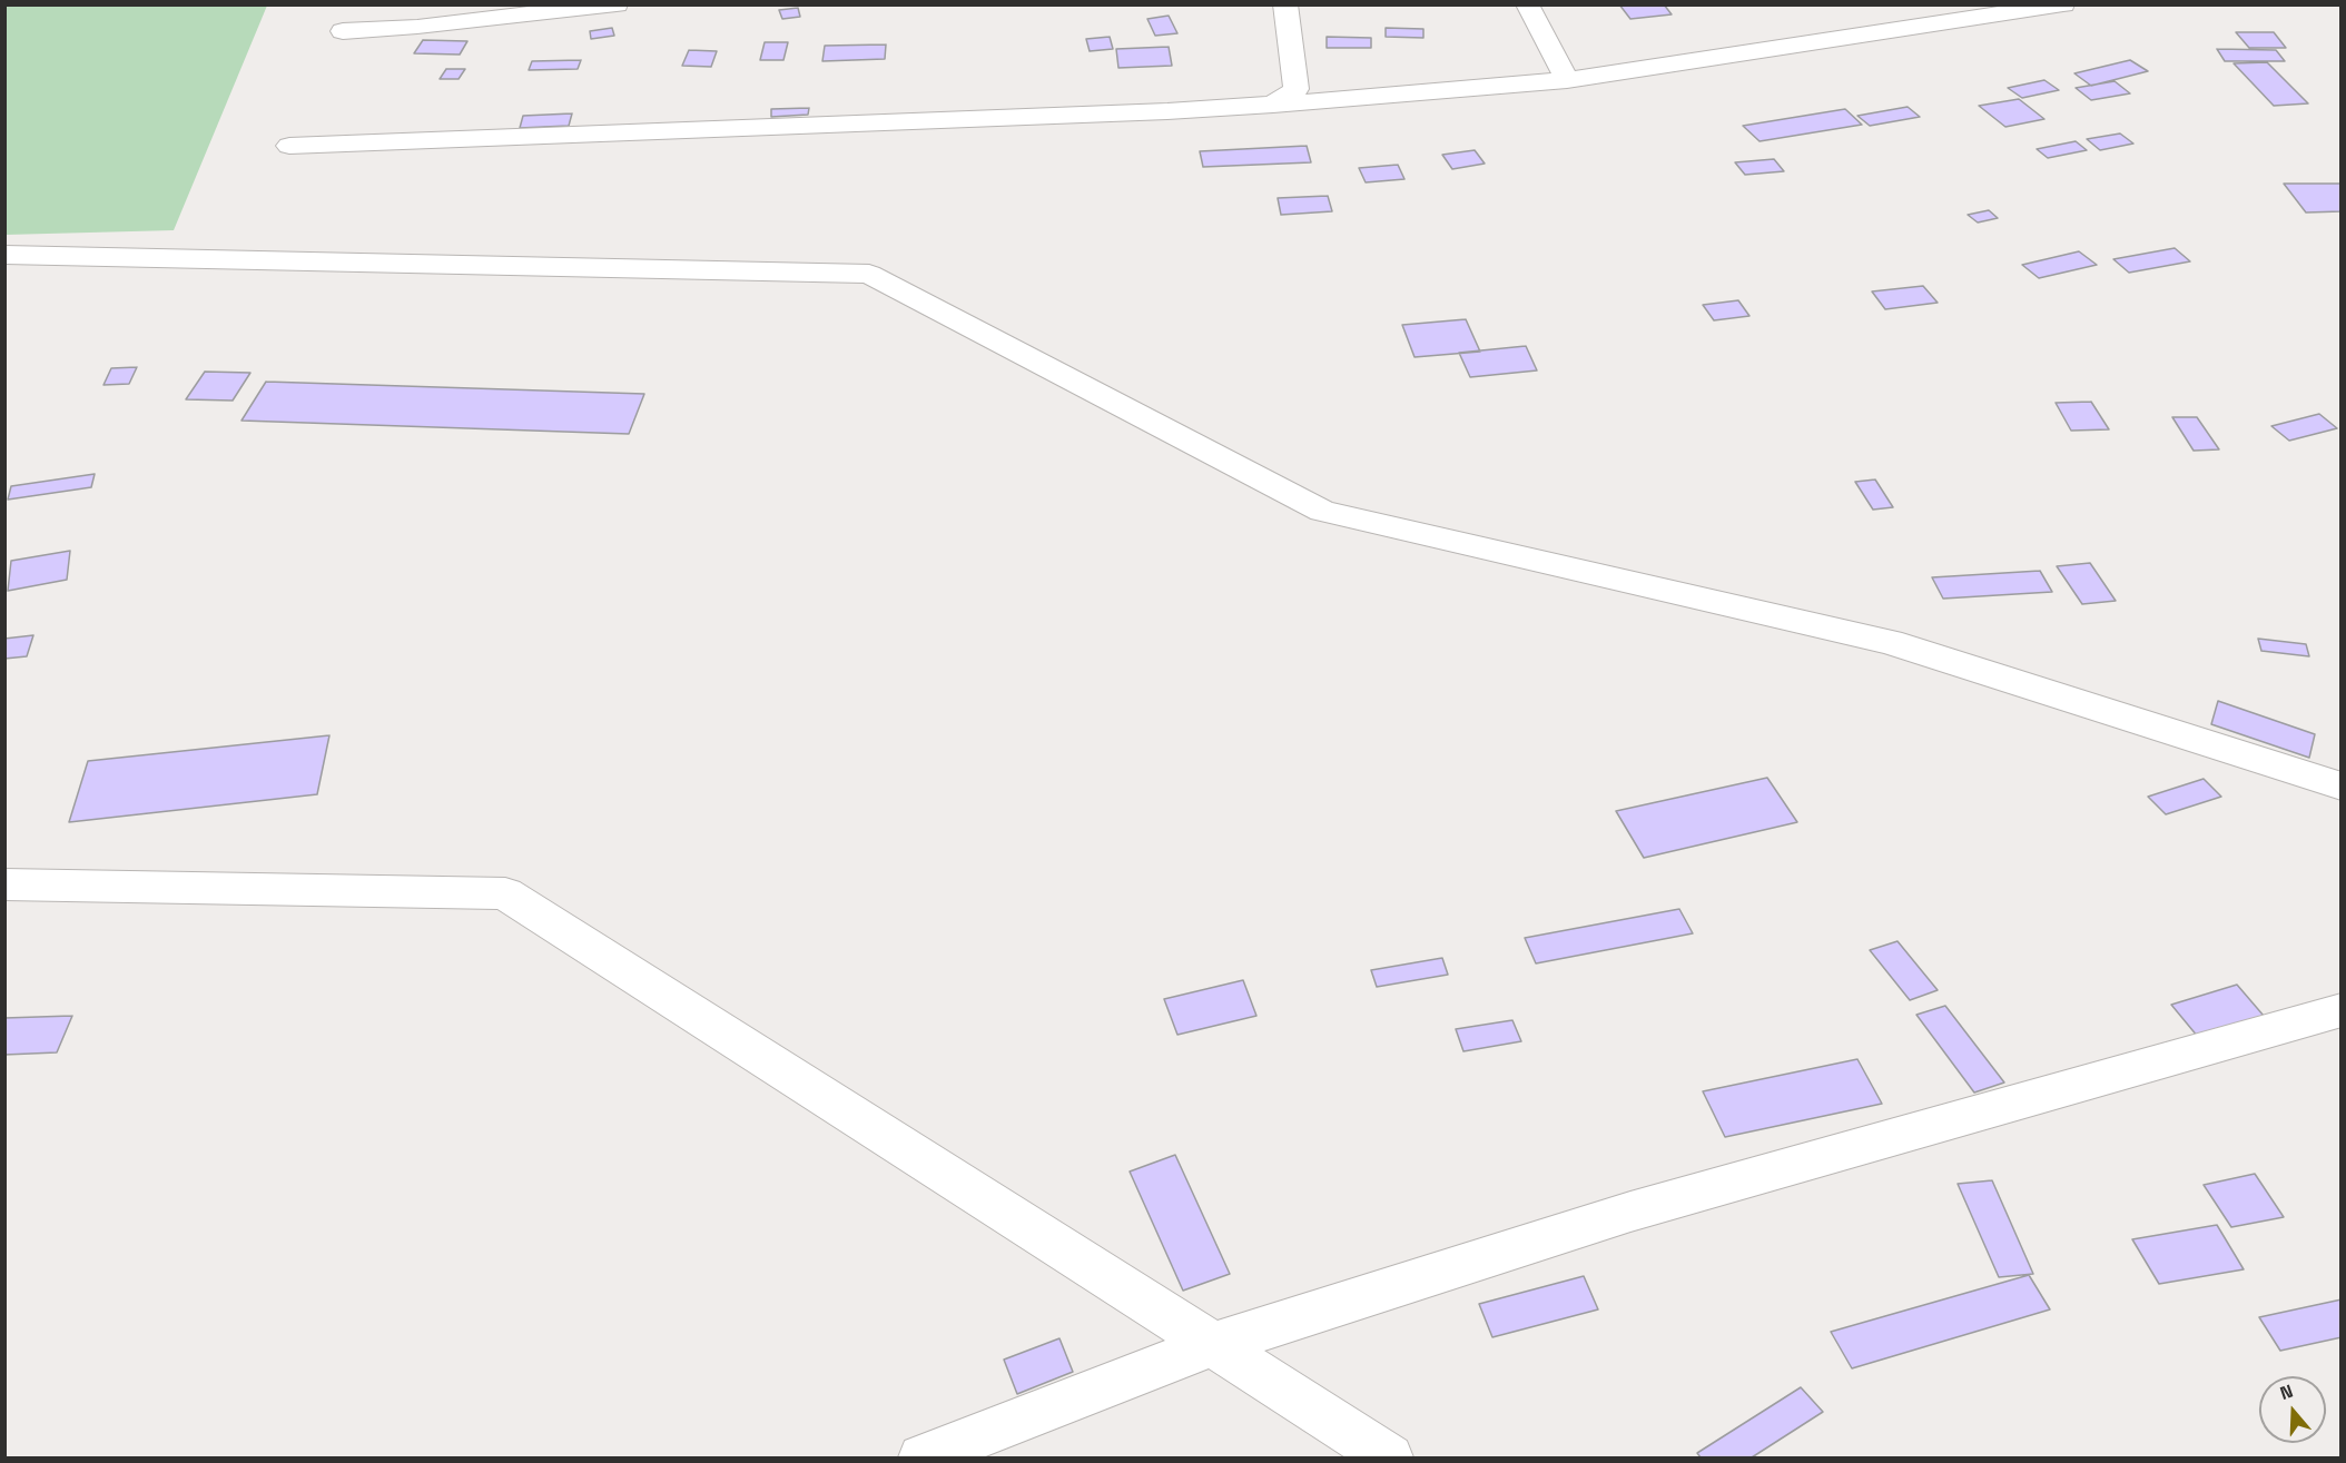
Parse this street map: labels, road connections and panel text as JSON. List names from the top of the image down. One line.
{"north":"top"}
